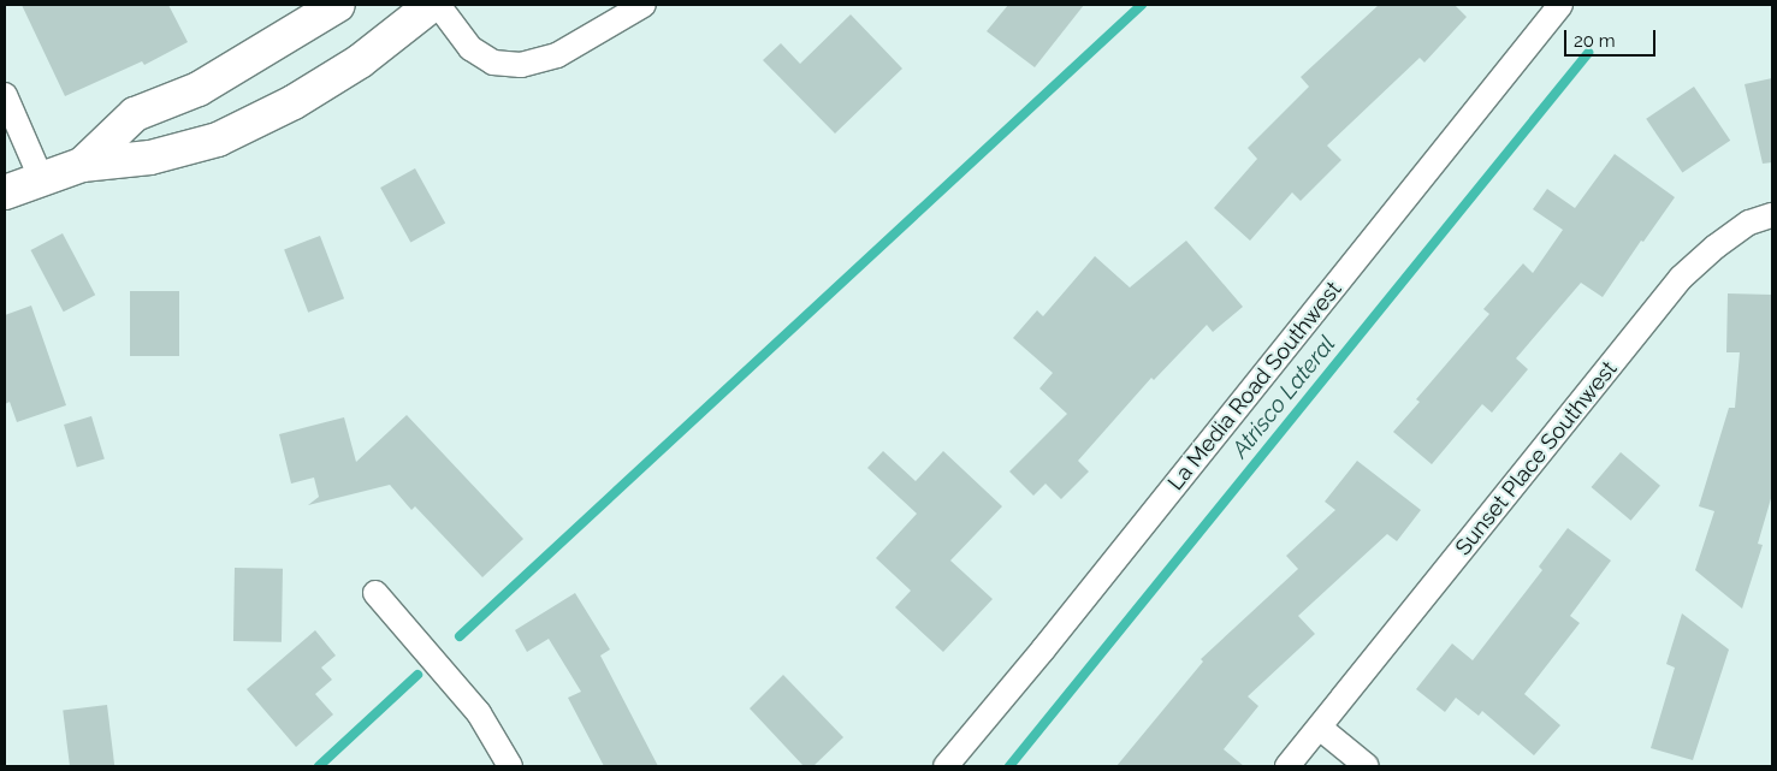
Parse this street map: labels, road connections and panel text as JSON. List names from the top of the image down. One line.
{"streets":{"street":["La Media Road Southwest","Sunset Place Southwest"]},"water":["Atrisco Lateral"],"scale_bar":"20 m"}
